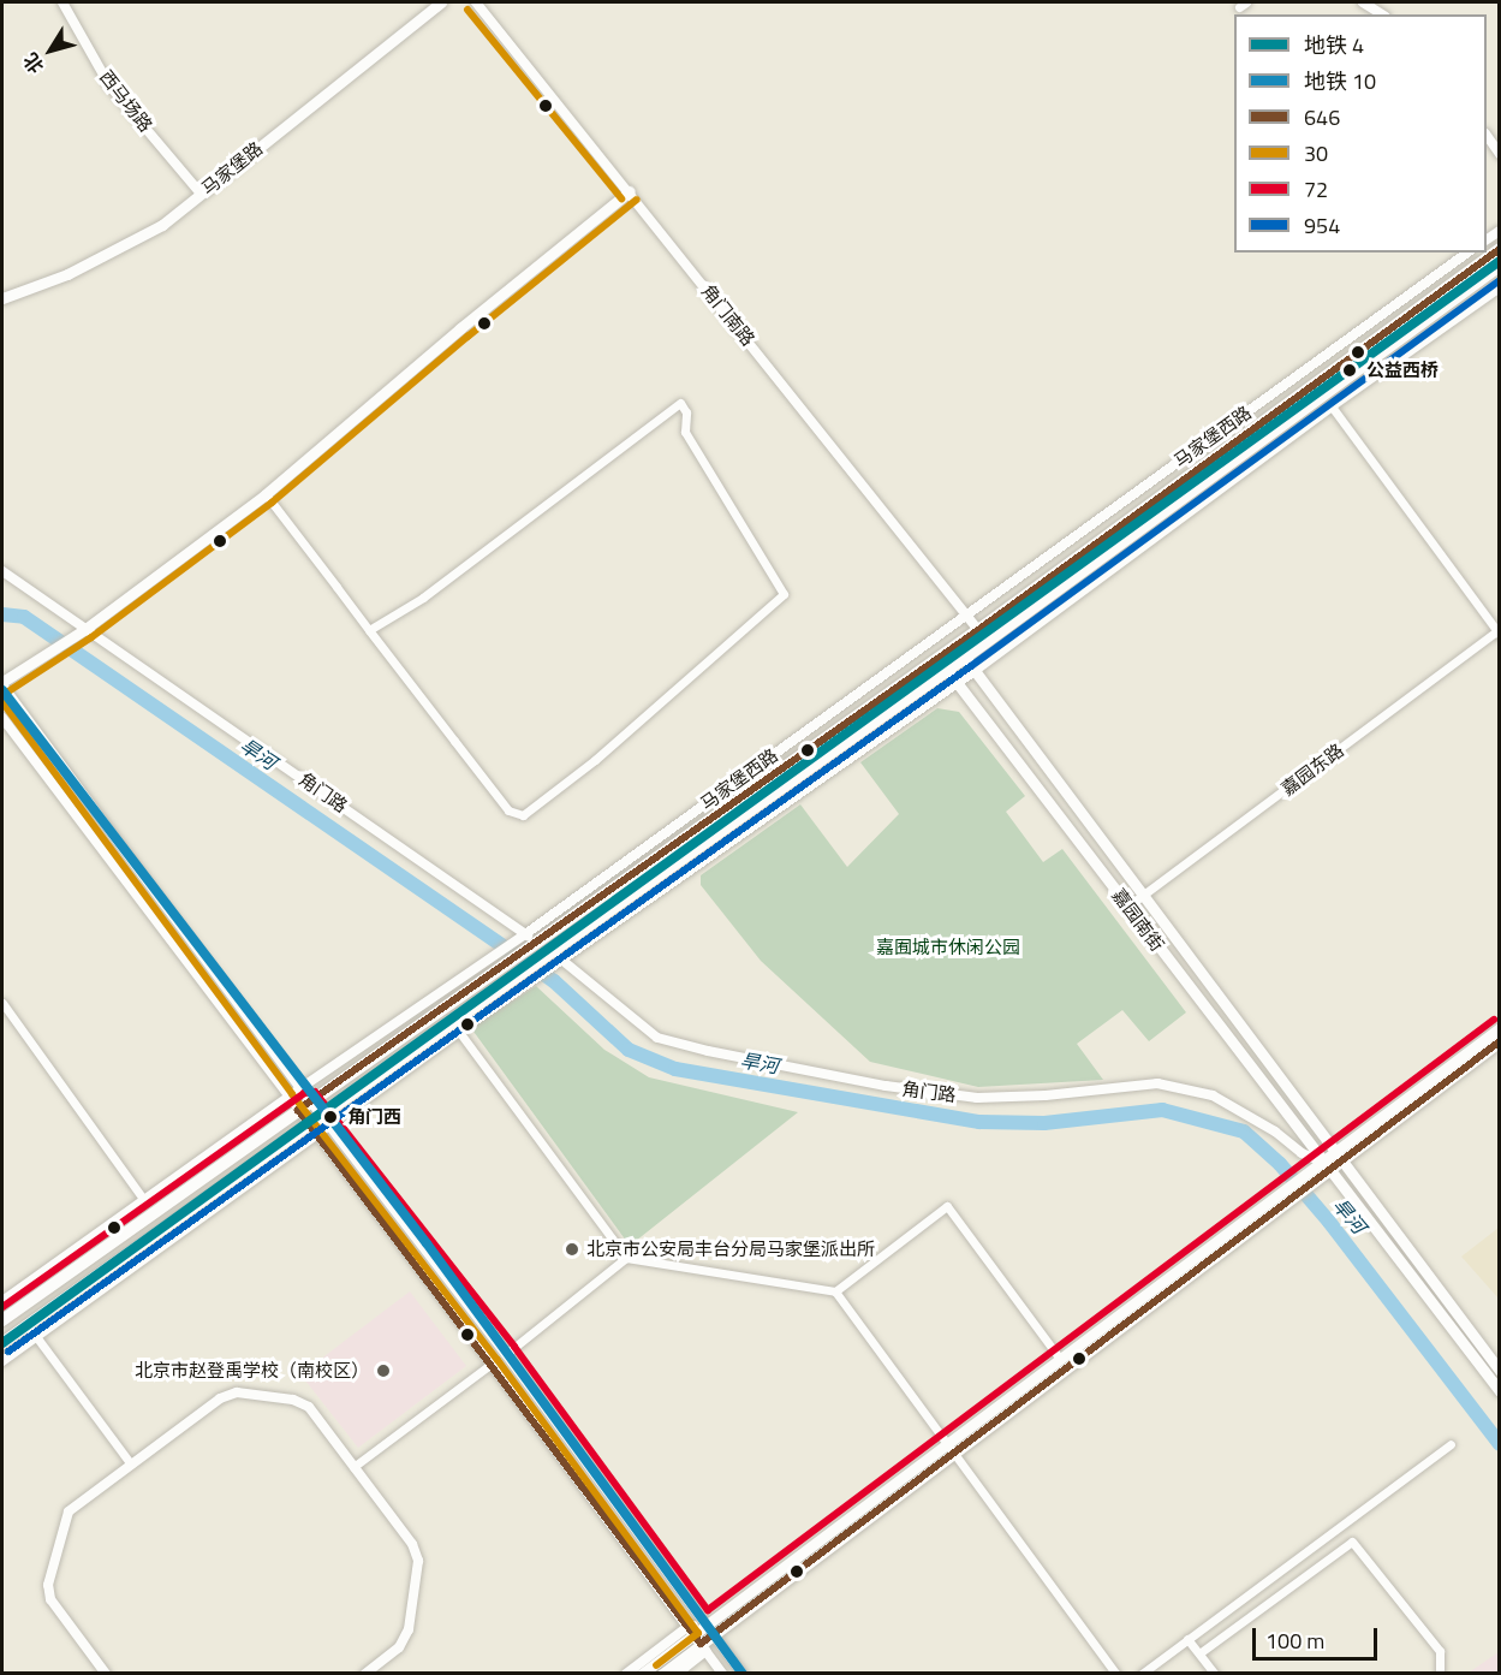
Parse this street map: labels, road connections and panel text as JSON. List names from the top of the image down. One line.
{"streets":{"main road":["马家堡路","马家堡西路","角门路","嘉园南街"],"street":["西马场路","角门南路","嘉园东路"]},"crossings":[["西马场路","马家堡路"],["角门南路","马家堡西路"],["马家堡西路","角门路"],["马家堡西路","嘉园南街"],["嘉园东路","嘉园南街"],["角门路","嘉园南街"]],"water":["旱河"],"parks":["嘉囿城市休闲公园"],"places":["公益西桥","角门西","北京市公安局丰台分局马家堡派出所","北京市赵登禹学校（南校区）"],"lines":["transit line 30","transit line 646","metro line 4","transit line 954","metro line 10","transit line 72"],"legend":["地铁 4","地铁 10","646","30","72","954"],"scale_bar":"100 m","north":"bottom left"}
